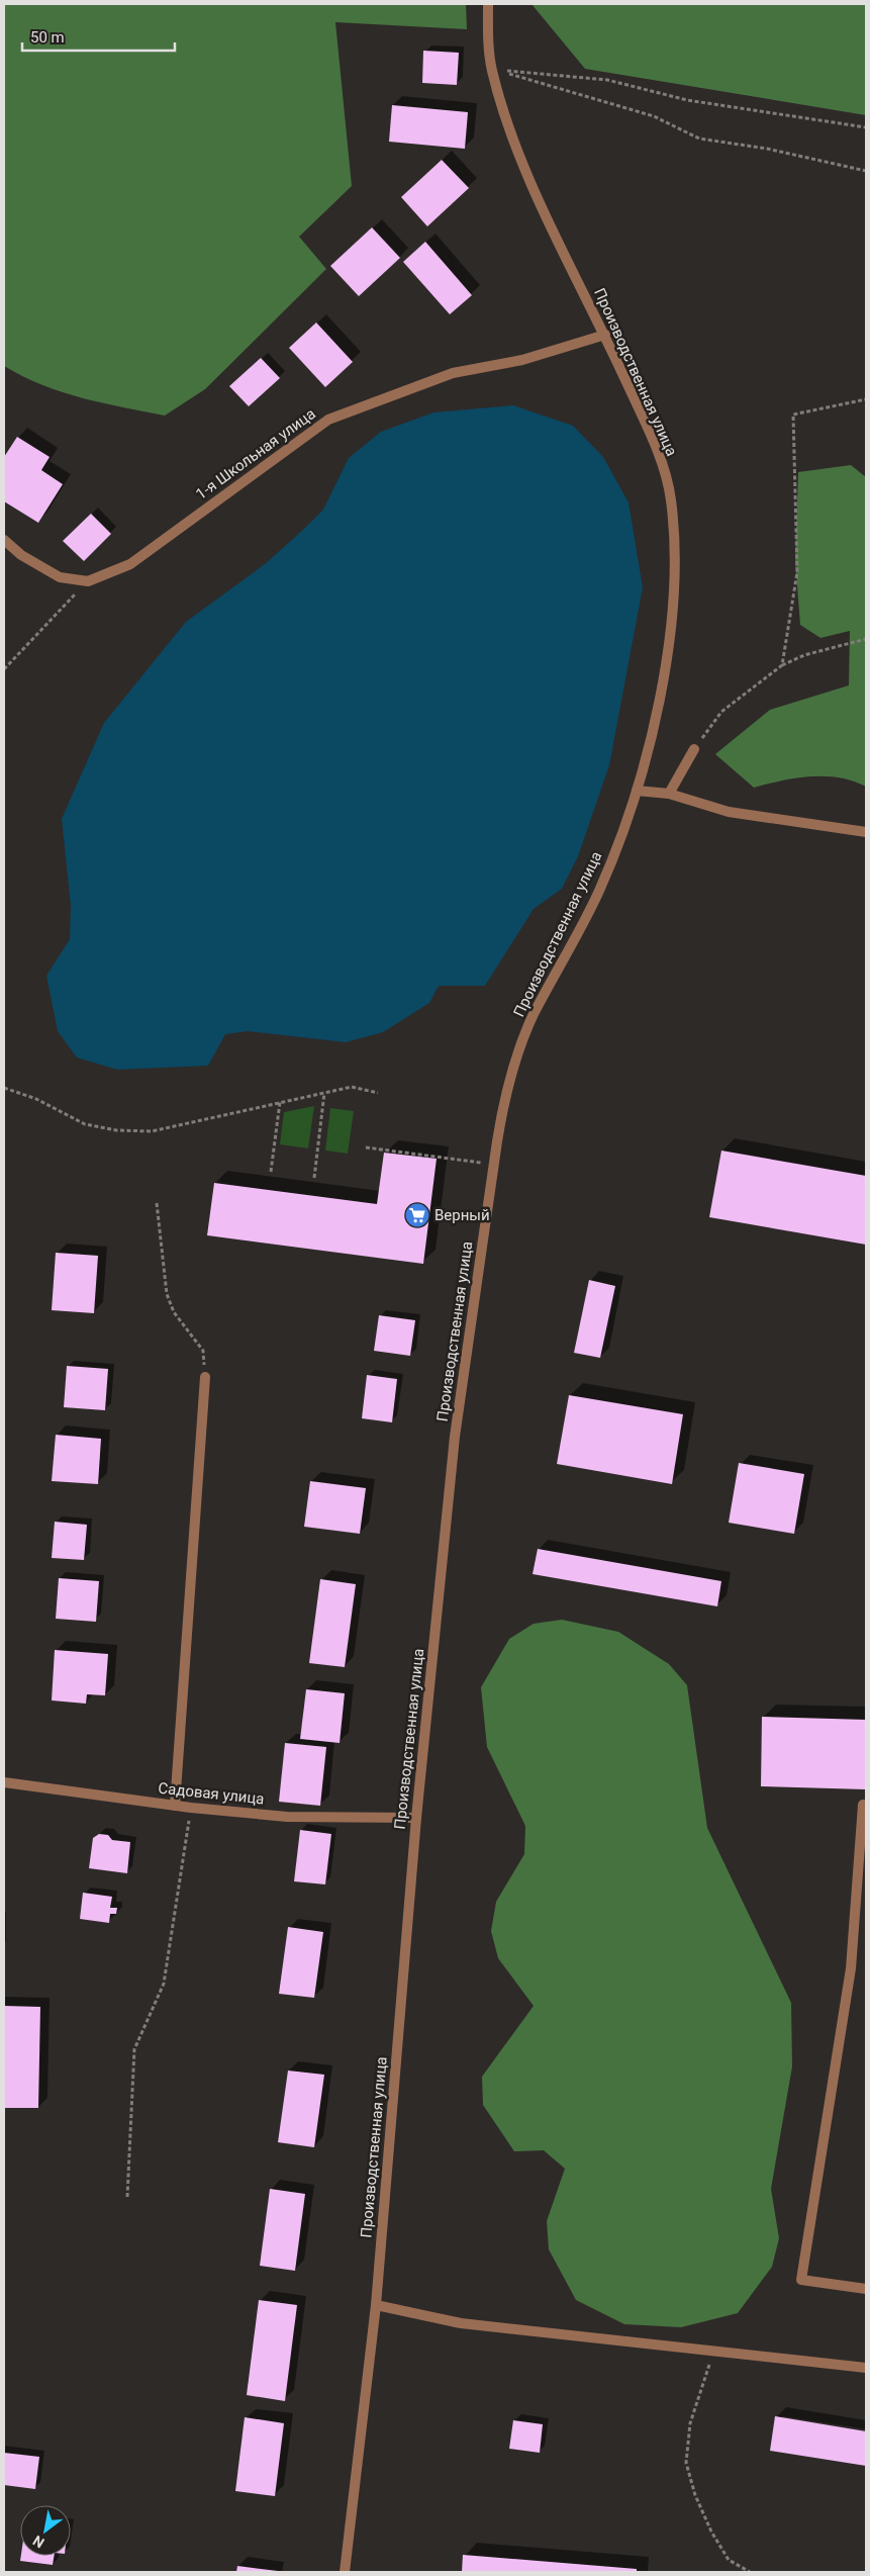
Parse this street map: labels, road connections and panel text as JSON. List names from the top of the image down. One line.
{"streets":{"street":["Производственная улица","1-я Школьная улица","Садовая улица"]},"crossings":[["Производственная улица","1-я Школьная улица"],["Производственная улица","Садовая улица"]],"places":{"supermarket":["Верный"]},"scale_bar":"50 m","north":"bottom left"}
